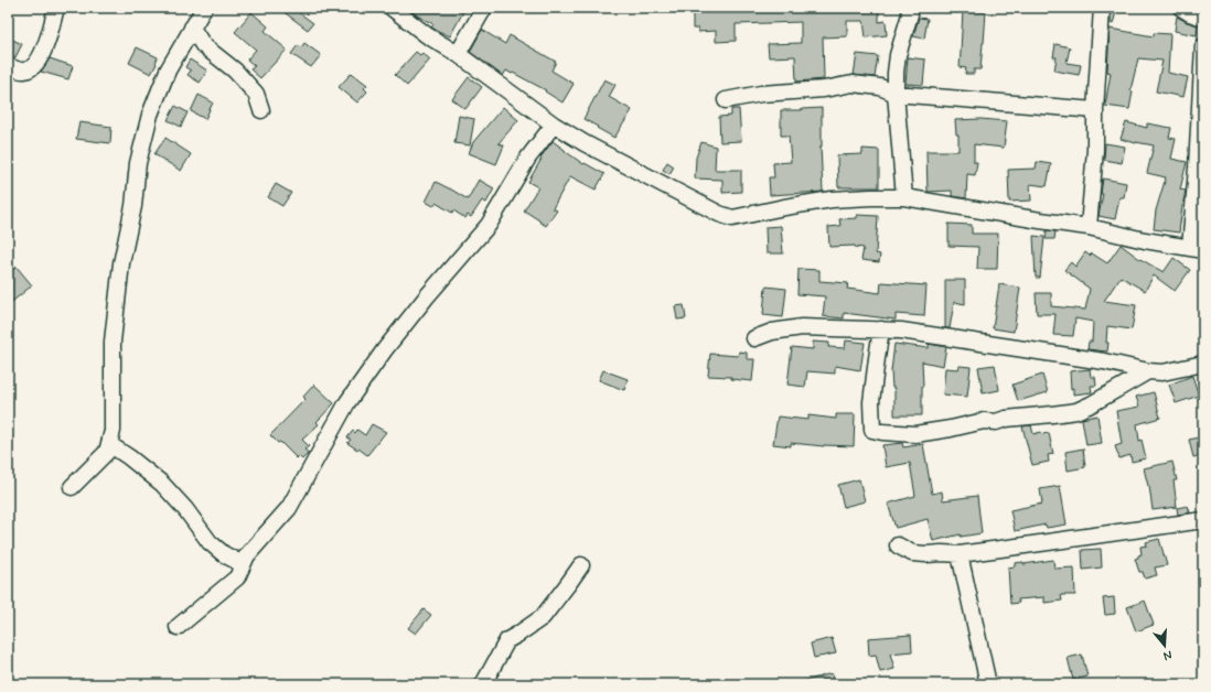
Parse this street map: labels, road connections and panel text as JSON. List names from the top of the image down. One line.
{"north":"bottom"}
